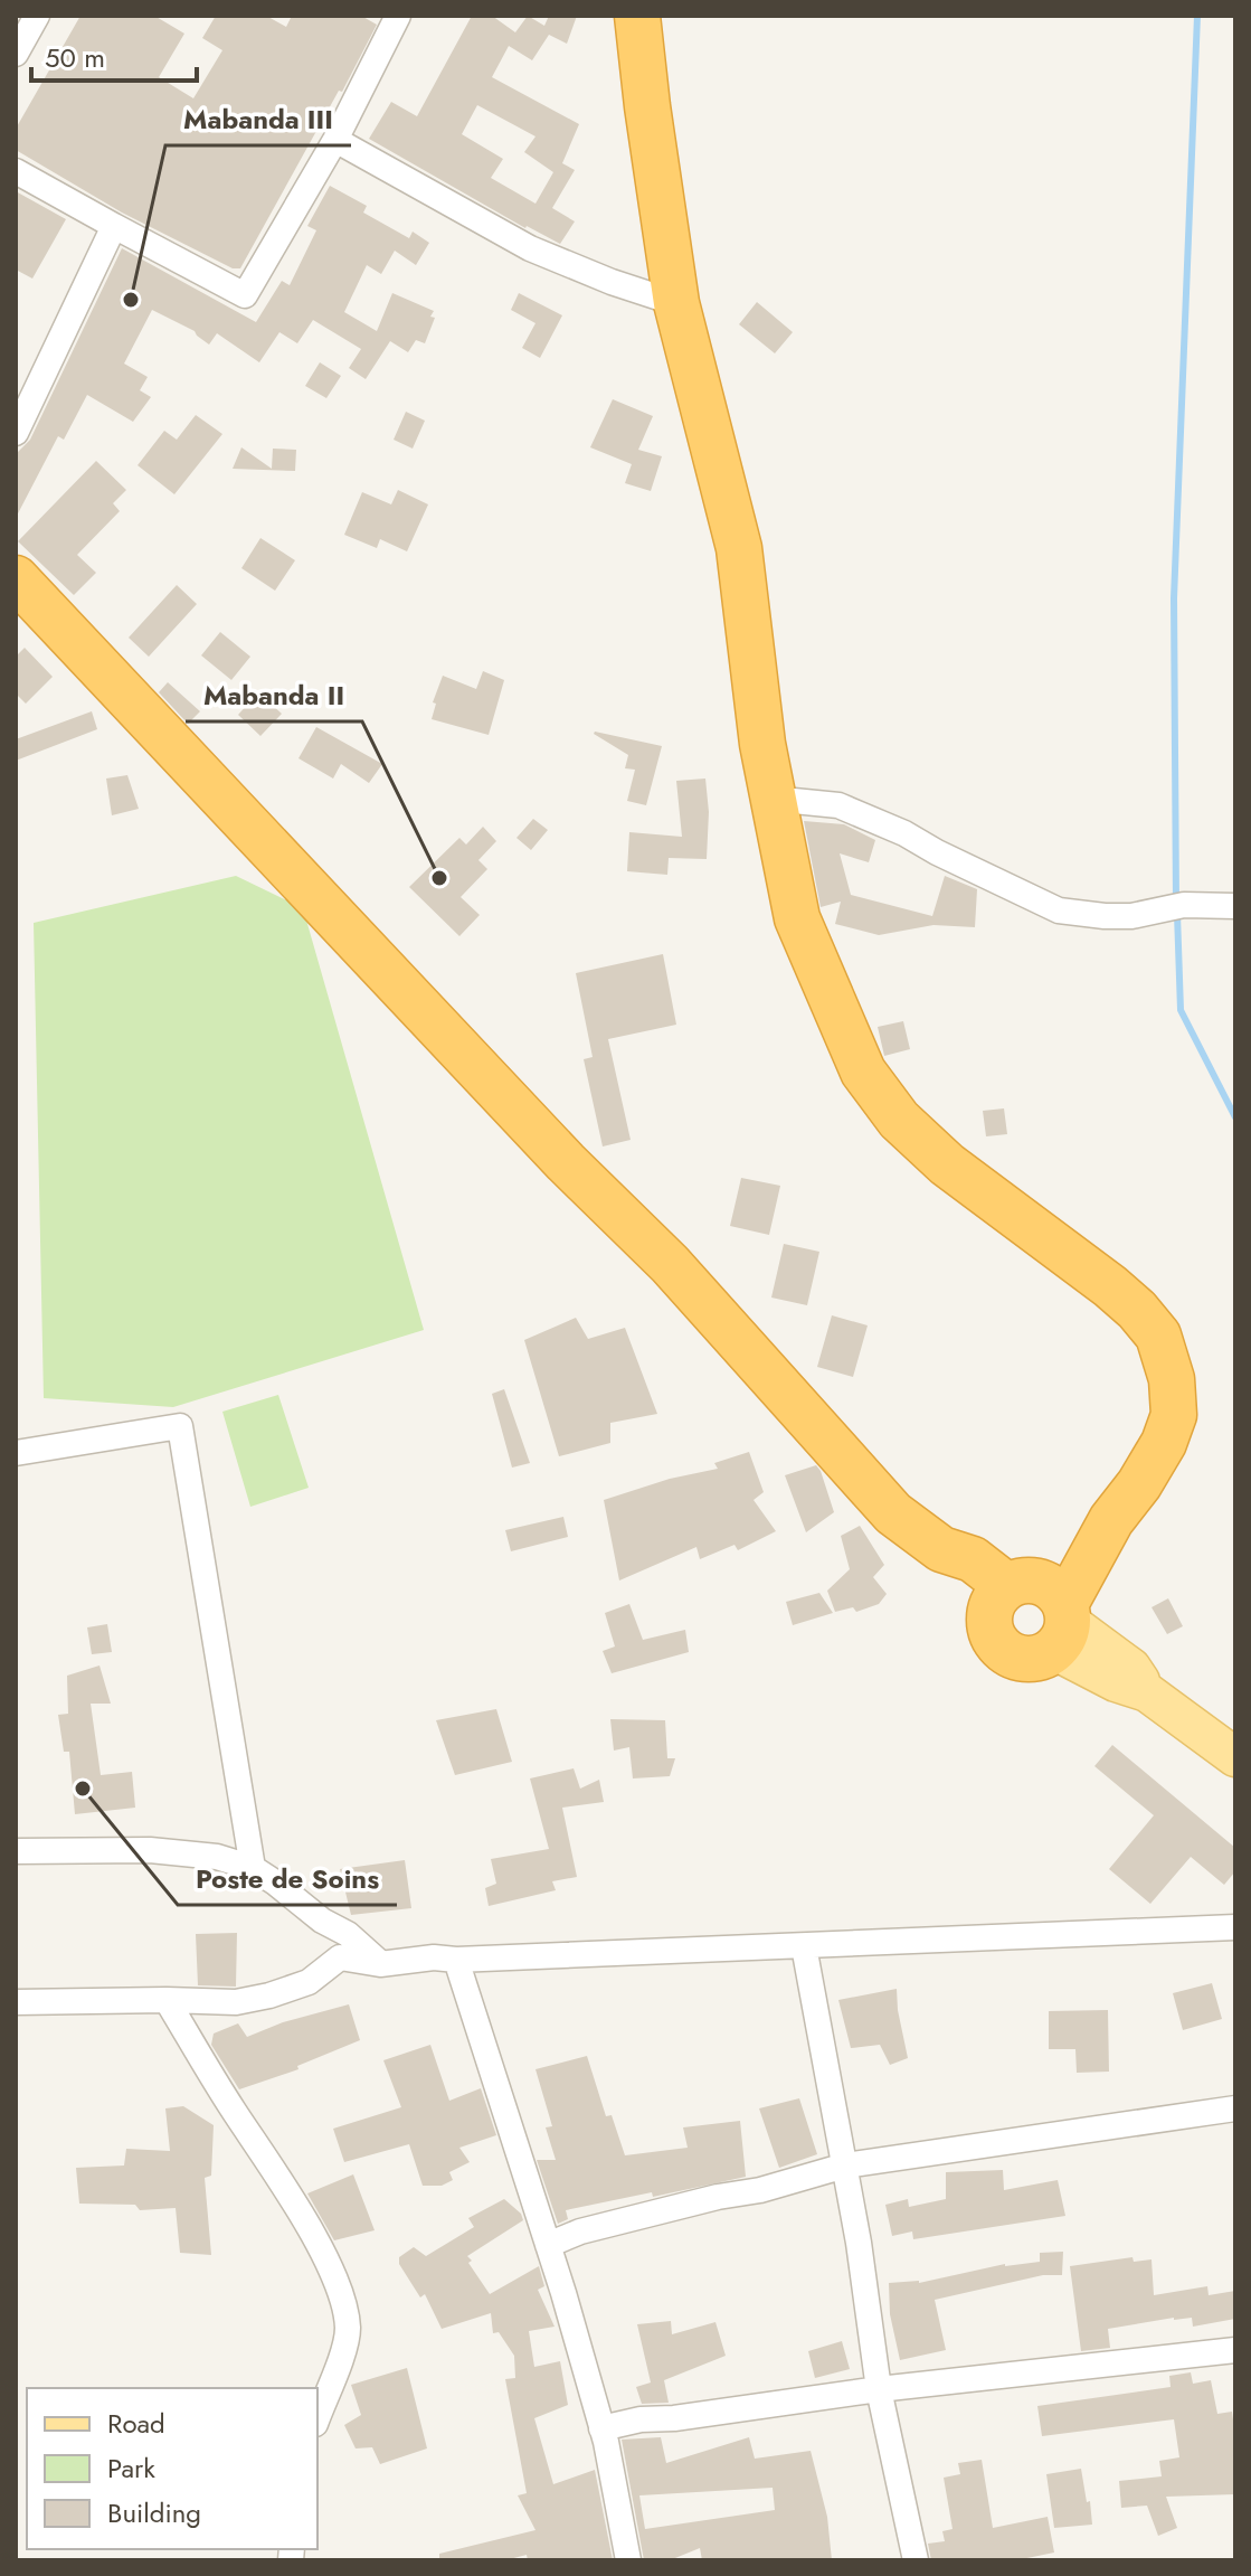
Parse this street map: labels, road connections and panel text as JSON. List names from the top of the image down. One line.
{"places":["Mabanda III","Mabanda II","Poste de Soins"],"legend":["Road","Park","Building"],"scale_bar":"50 m"}
